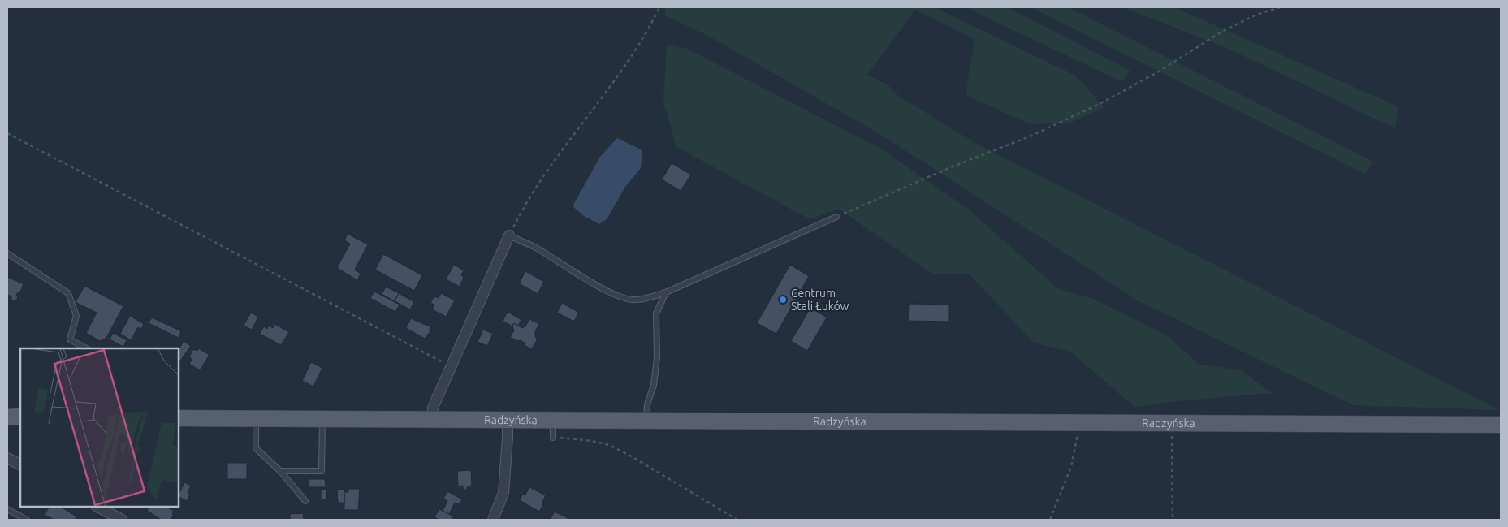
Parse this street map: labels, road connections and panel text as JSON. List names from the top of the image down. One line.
{"streets":{"main road":["Radzyńska"]},"places":["Centrum Stali Łuków"]}
